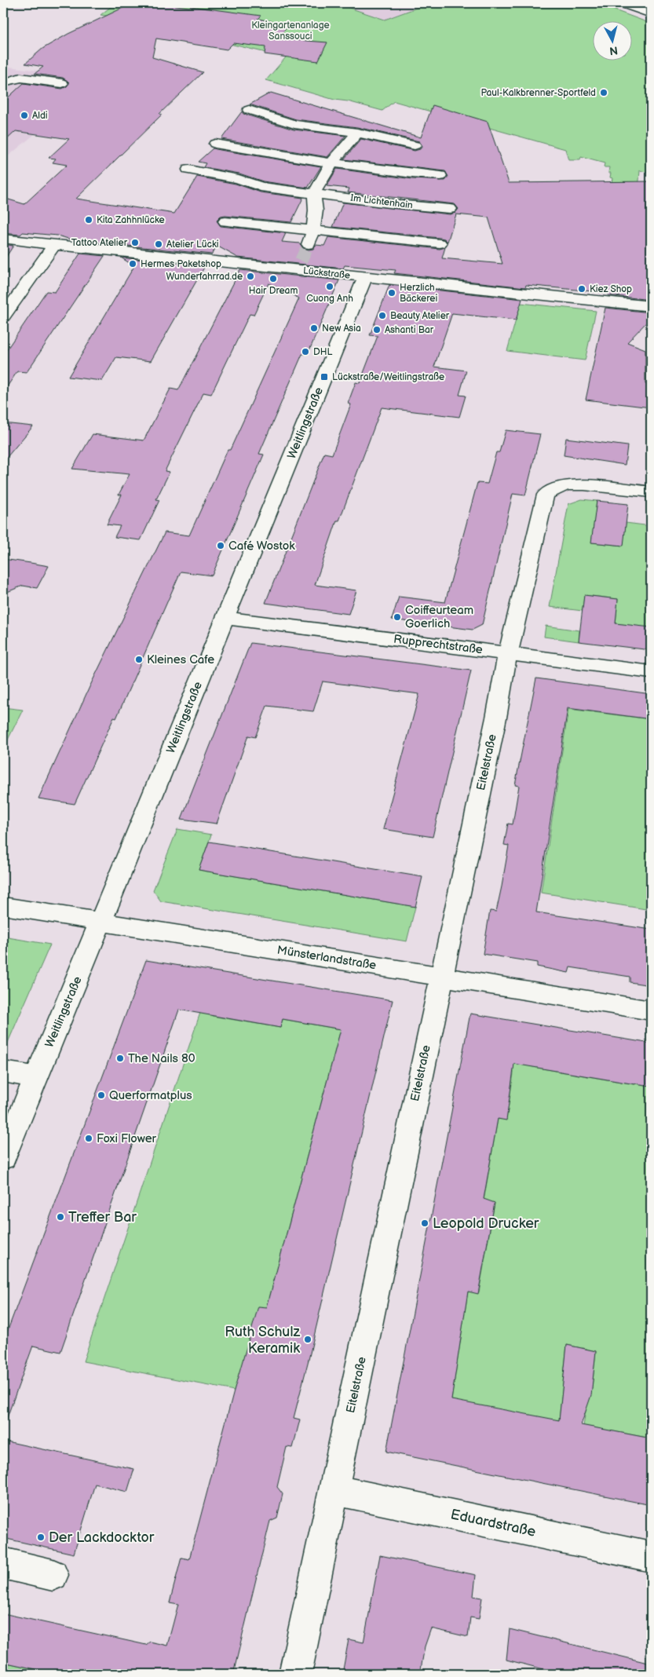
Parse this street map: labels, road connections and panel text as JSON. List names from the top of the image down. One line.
{"streets":{"street":["Im Lichtenhain","Lückstraße","Weitlingstraße","Rupprechtstraße","Eitelstraße","Münsterlandstraße","Eduardstraße"]},"crossings":[["Lückstraße","Weitlingstraße"],["Weitlingstraße","Rupprechtstraße"],["Weitlingstraße","Münsterlandstraße"],["Rupprechtstraße","Eitelstraße"],["Eitelstraße","Münsterlandstraße"],["Eitelstraße","Eduardstraße"]],"parks":["Kleingartenanlage Sanssouci"],"places":{"other":["Paul-Kalkbrenner-Sportfeld","Aldi","Kita Zahhnlücke","Tattoo Atelier","Atelier Lücki","Hermes Paketshop","Wunderfahrrad.de","Hair Dream","Cuong Anh","Kiez Shop","Herzlich Bäckerei","Beauty Atelier","New Asia","Ashanti Bar","DHL","Café Wostok","Coiffeurteam Goerlich","Kleines Cafe","The Nails 80","Querformatplus","Foxi Flower","Treffer Bar","Leopold Drucker","Ruth Schulz Keramik","Der Lackdocktor"],"transit":["Lückstraße/Weitlingstraße"]},"north":"bottom"}
